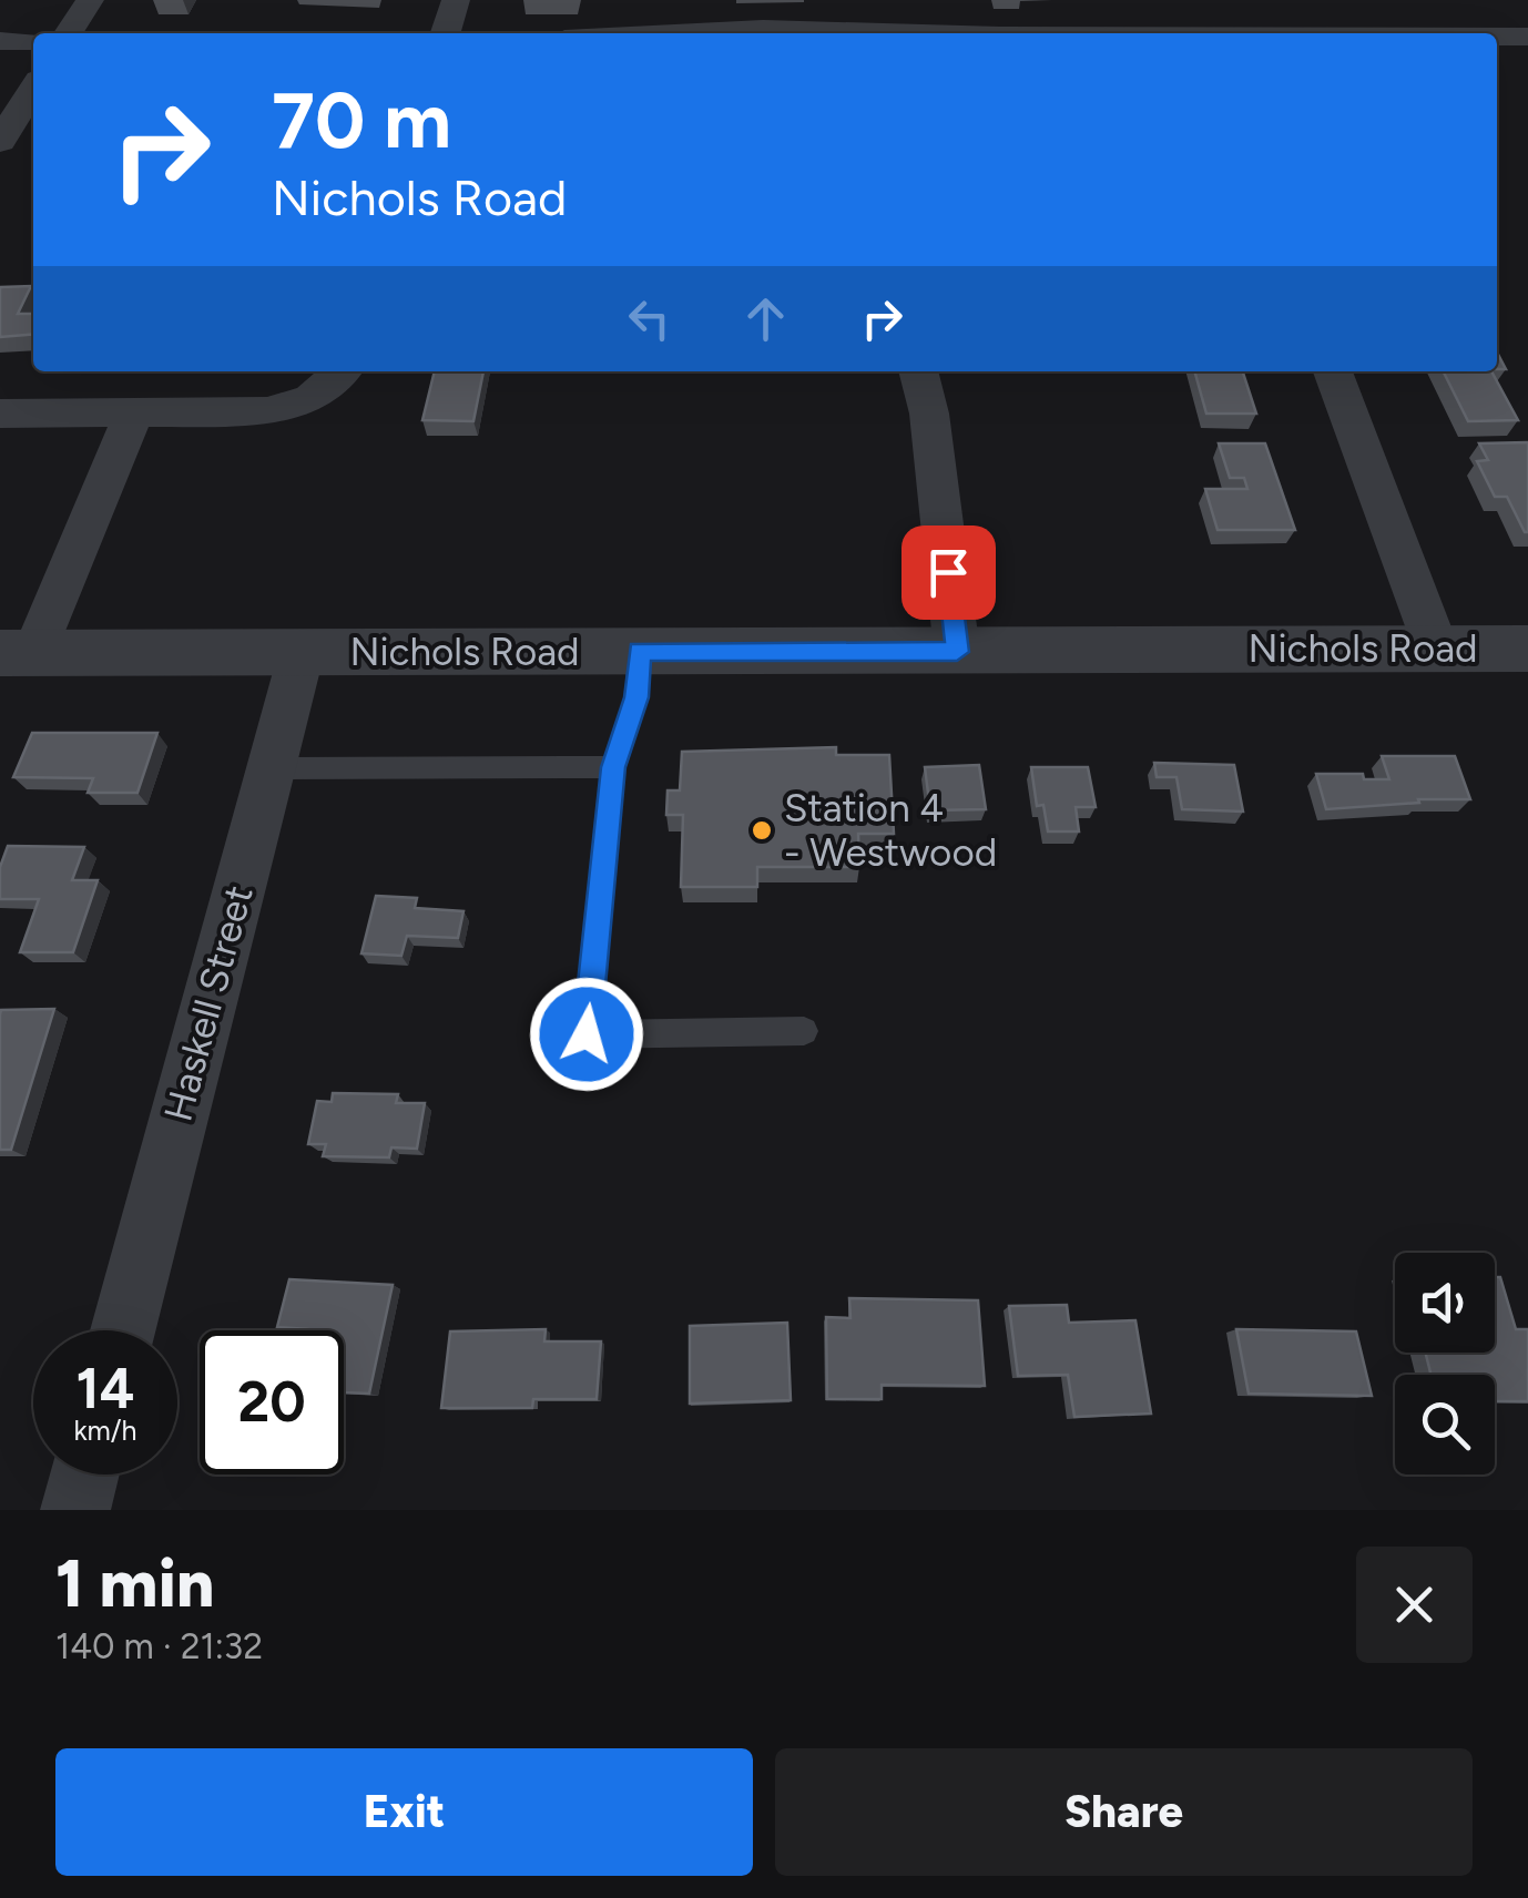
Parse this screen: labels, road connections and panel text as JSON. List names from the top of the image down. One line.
{"streets":{"street":["Nichols Road","Haskell Street"]},"crossings":[["Nichols Road","Haskell Street"]],"places":["Station 4 - Westwood"],"page":{"turn":["70 m","Nichols Road"],"speed":"14 km/h","limit":"20","heading":["1 min","140 m · 21:32"],"buttons":["Exit","Share"]}}
